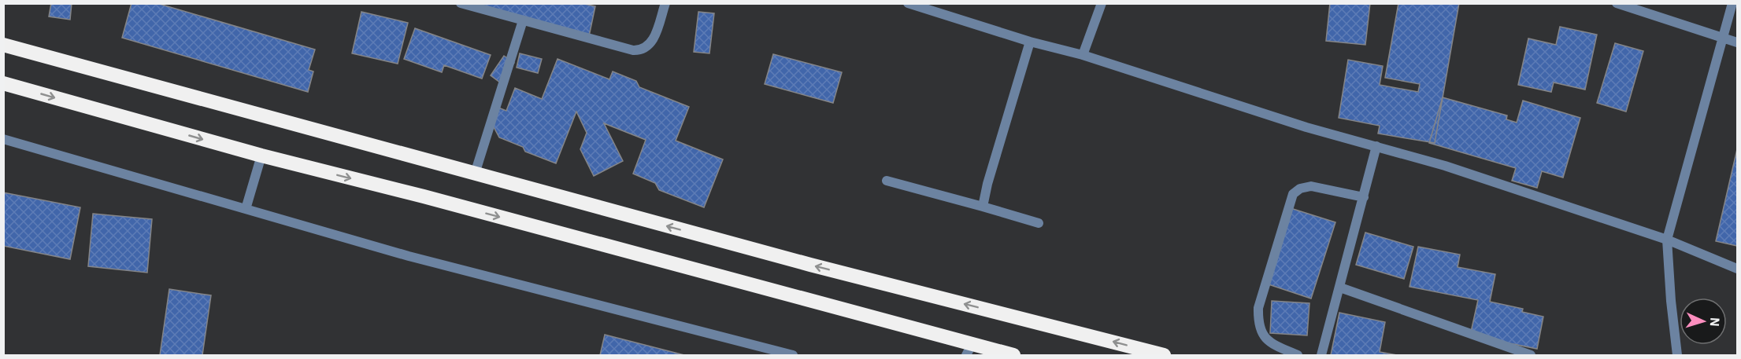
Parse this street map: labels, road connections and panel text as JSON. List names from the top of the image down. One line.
{"north":"right"}
